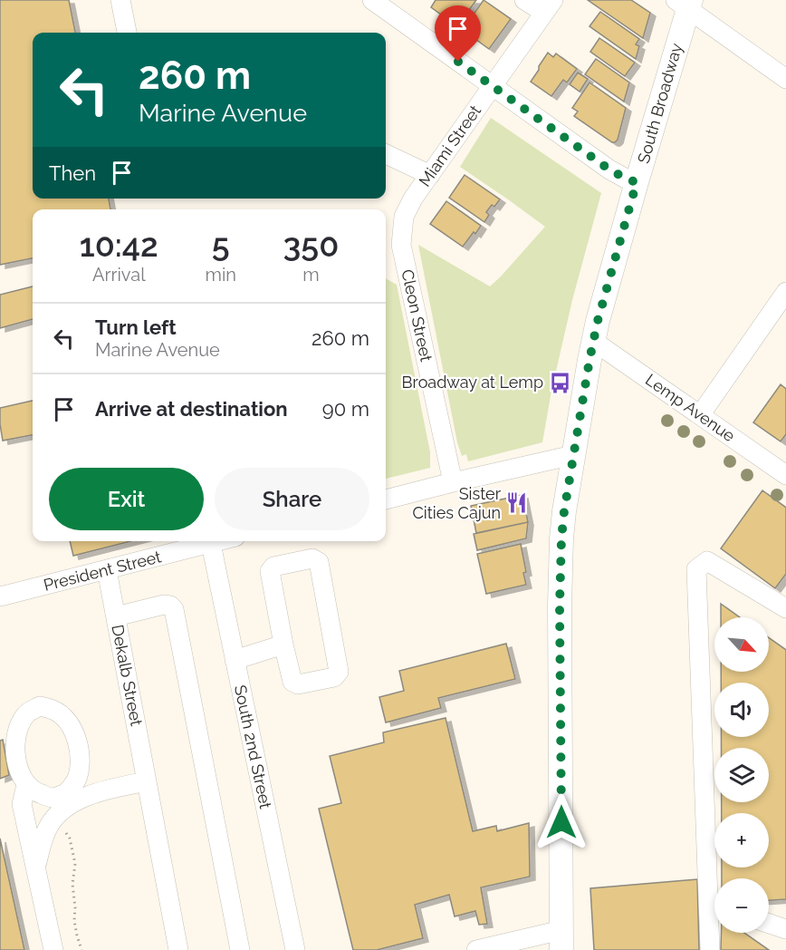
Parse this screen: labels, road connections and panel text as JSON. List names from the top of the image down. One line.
{"streets":{"main road":["South Broadway"],"street":["Miami Street","Cleon Street","Lemp Avenue","President Street","Dekalb Street","South 2nd Street"]},"crossings":[["South Broadway","Lemp Avenue"],["Miami Street","Cleon Street"],["President Street","Dekalb Street"]],"places":{"bus stop":["Broadway at Lemp"],"restaurant":["Sister Cities Cajun"]},"north":"bottom right","page":{"turn":["260 m","Marine Avenue"],"then":"Then","eta":["10:42","Arrival","5","min","350","m"],"list":[{"name":"Turn left","note":"Marine Avenue","value":"260 m"},{"name":"Arrive at destination","value":"90 m"}],"buttons":["Exit","Share"],"map_buttons":["+","−"]}}
